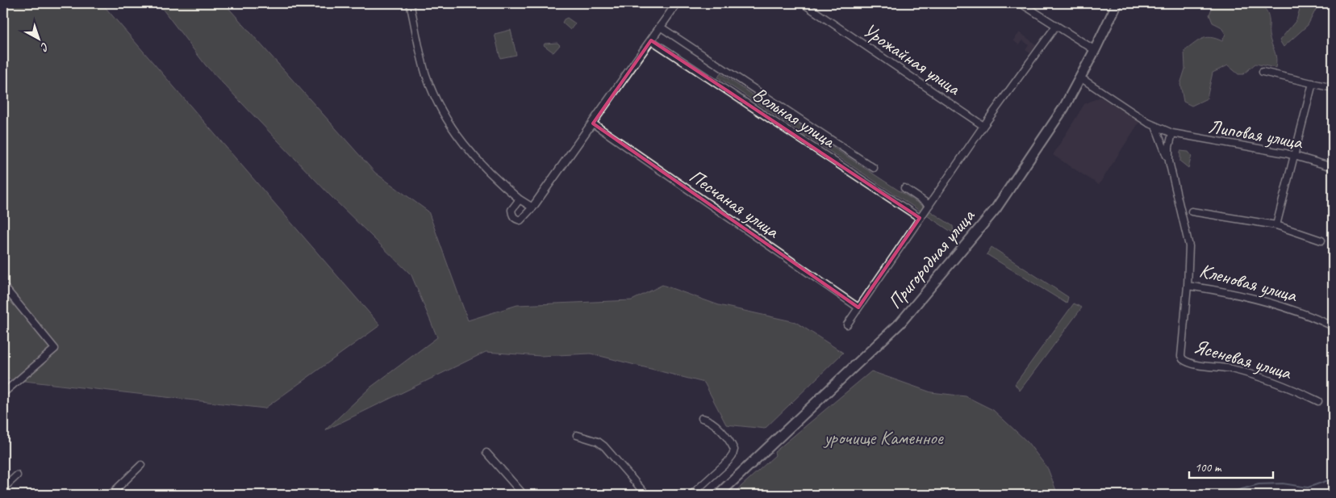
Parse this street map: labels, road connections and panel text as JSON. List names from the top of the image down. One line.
{"streets":{"main road":["Пригородная улица"],"street":["Урожайная улица","Вольная улица","Липовая улица","Песчаная улица","Кленовая улица","Ясеневая улица"]},"crossings":[["Липовая улица","Пригородная улица"],["Кленовая улица","Ясеневая улица"]],"parks":["урочище Каменное"],"scale_bar":"100 m","north":"bottom right"}
